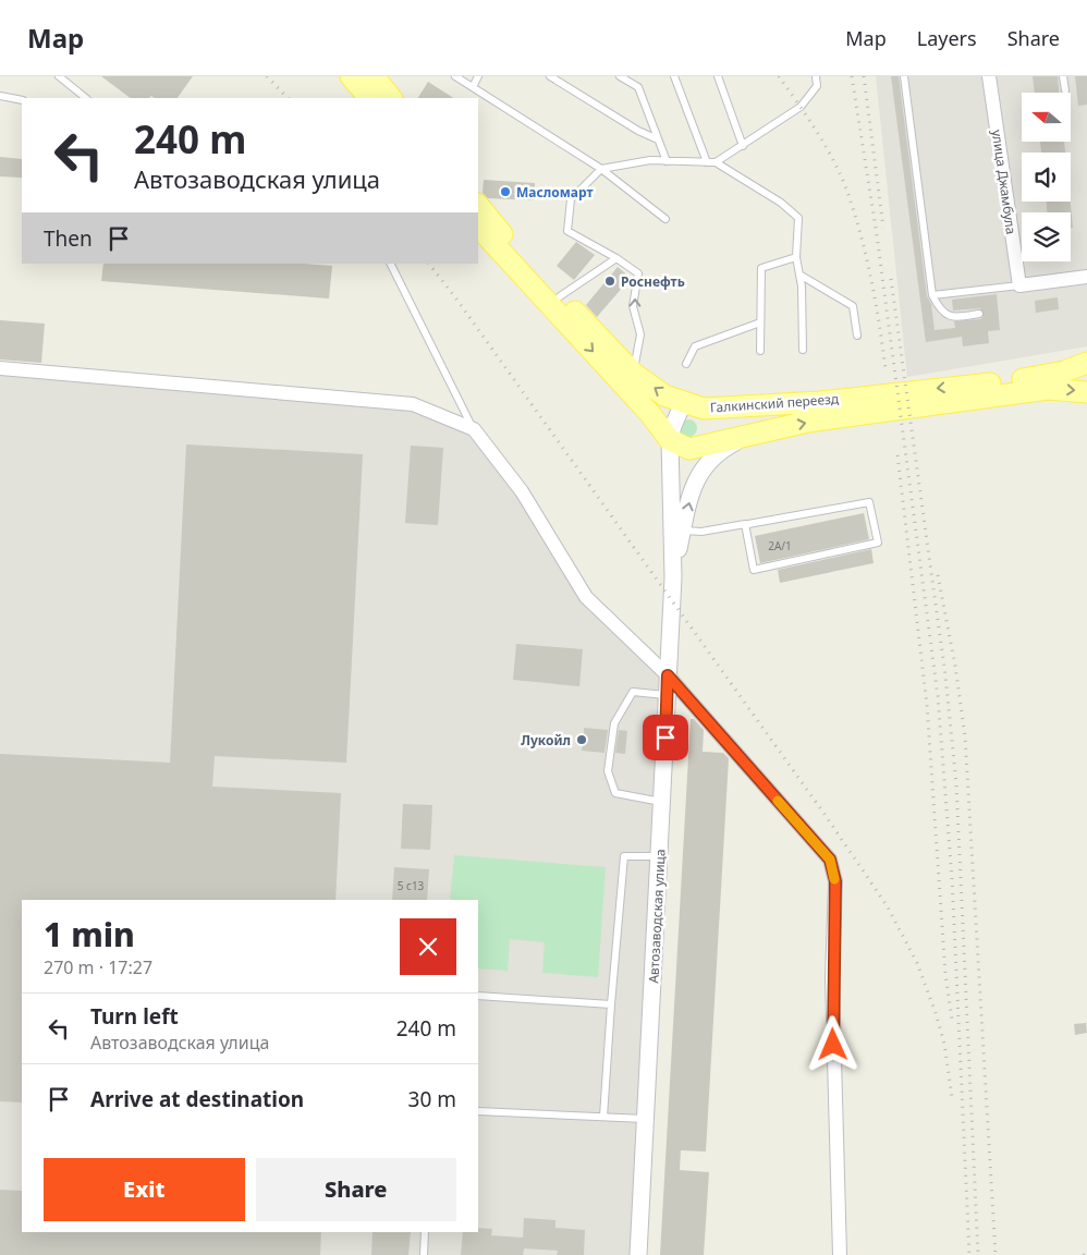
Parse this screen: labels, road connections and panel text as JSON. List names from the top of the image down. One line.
{"streets":{"main road":["Галкинский переезд"],"street":["улица Джамбула","Автозаводская улица"]},"places":["Масломарт","Роснефть","Лукойл"],"house_numbers":["2А/1","5 с13"],"north":"left","page":{"header":"Map","nav":["Map","Layers","Share"],"turn":["240 m","Автозаводская улица"],"then":"Then","heading":["1 min","270 m · 17:27"],"list":[{"name":"Turn left","note":"Автозаводская улица","value":"240 m"},{"name":"Arrive at destination","value":"30 m"}],"buttons":["Exit","Share"]}}
